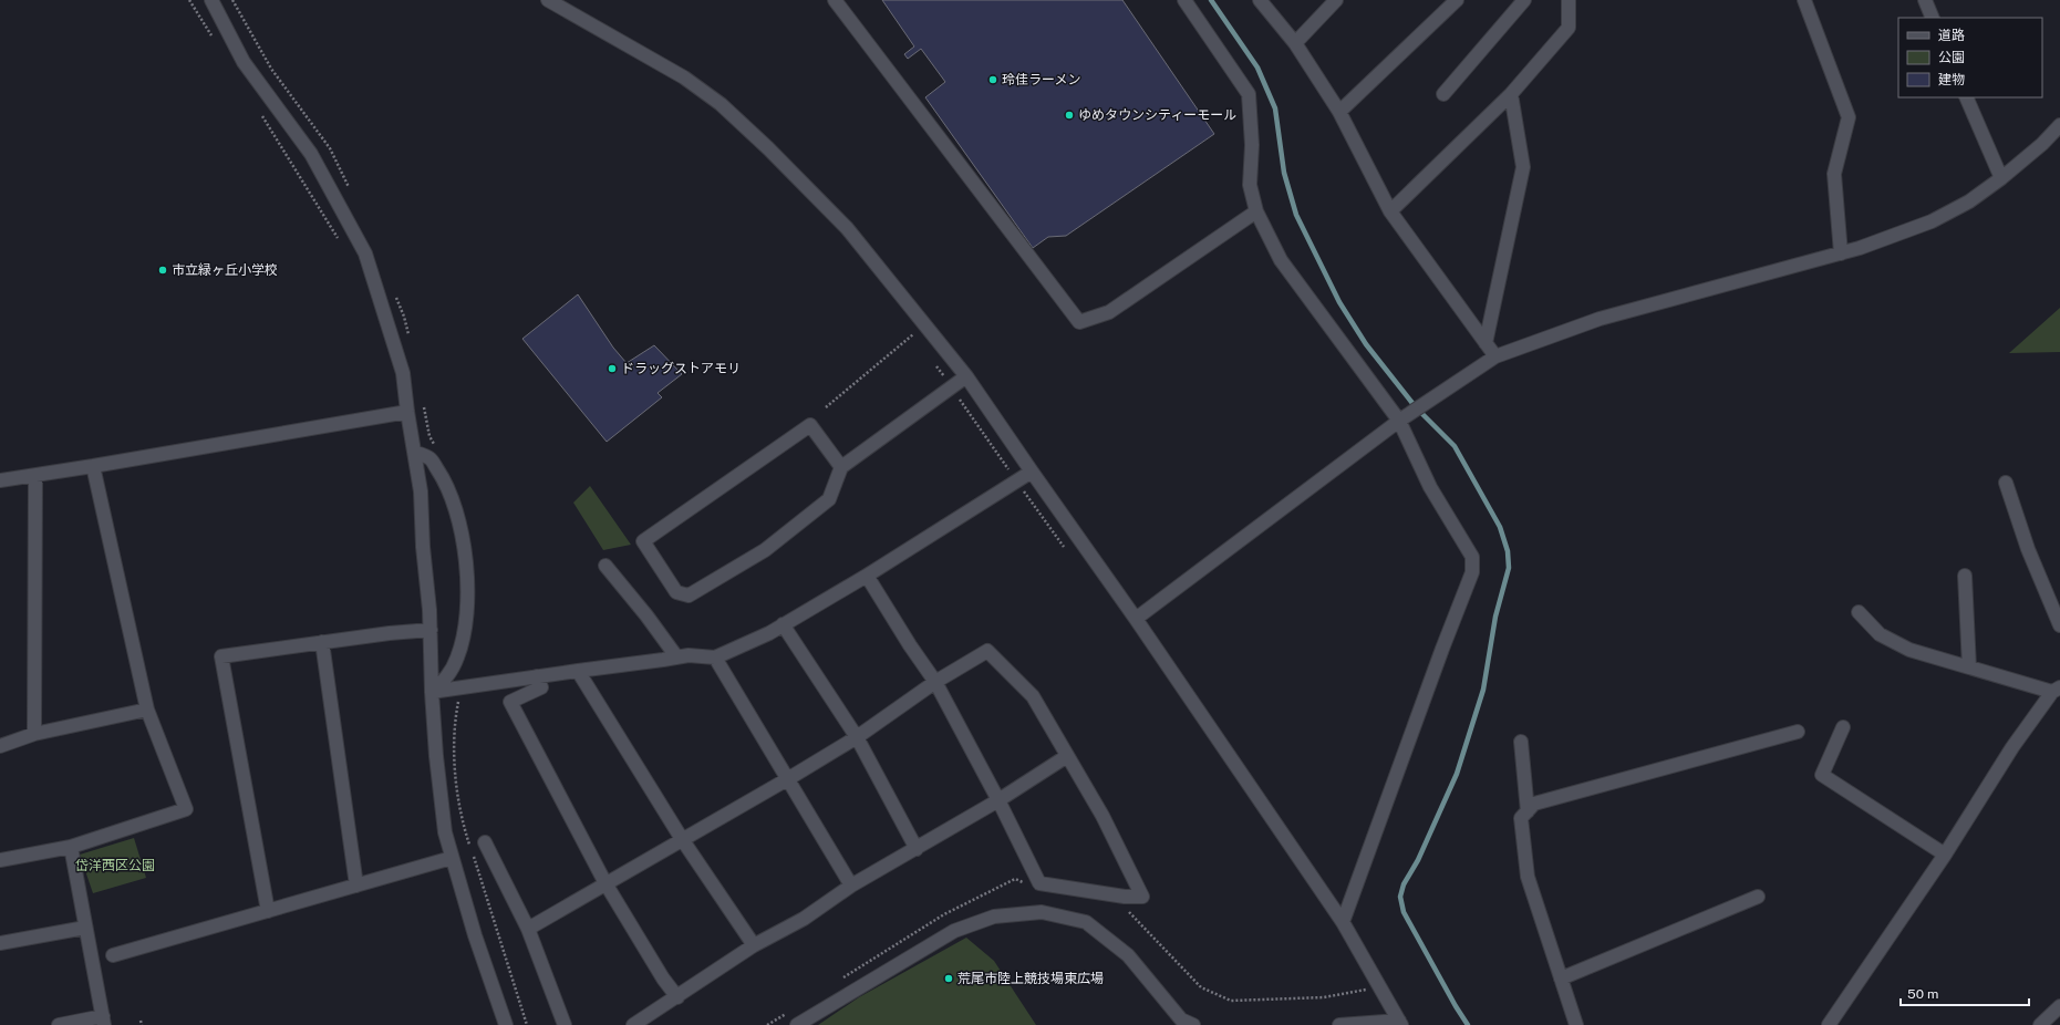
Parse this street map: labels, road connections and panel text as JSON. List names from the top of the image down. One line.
{"parks":["岱洋西区公園"],"places":["玲佳ラーメン","ゆめタウンシティーモール","市立緑ヶ丘小学校","ドラッグストアモリ","荒尾市陸上競技場東広場"],"legend":["道路","公園","建物"],"scale_bar":"50 m"}
